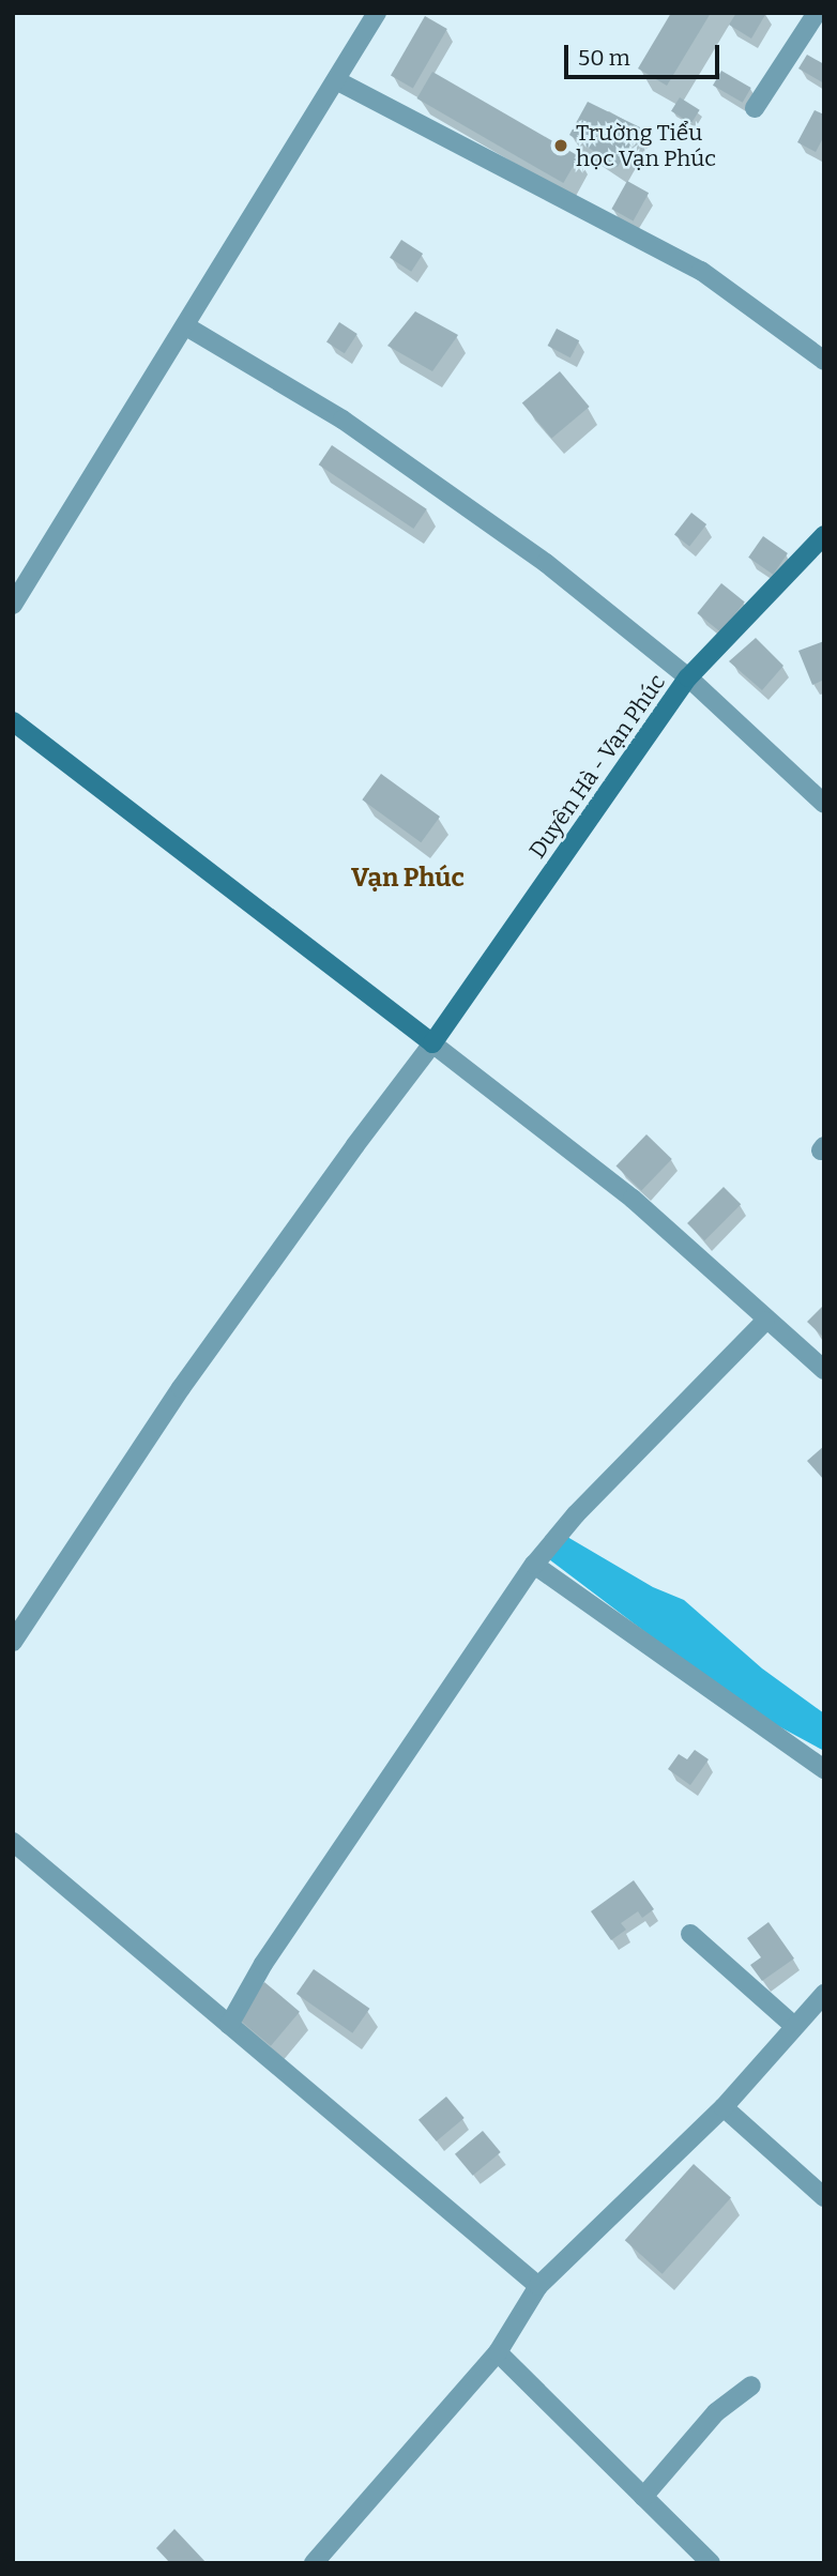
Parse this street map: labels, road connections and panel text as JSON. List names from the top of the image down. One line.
{"streets":{"street":["Duyên Hà - Vạn Phúc"]},"districts":["Vạn Phúc"],"places":["Trường Tiểu học Vạn Phúc"],"scale_bar":"50 m"}
